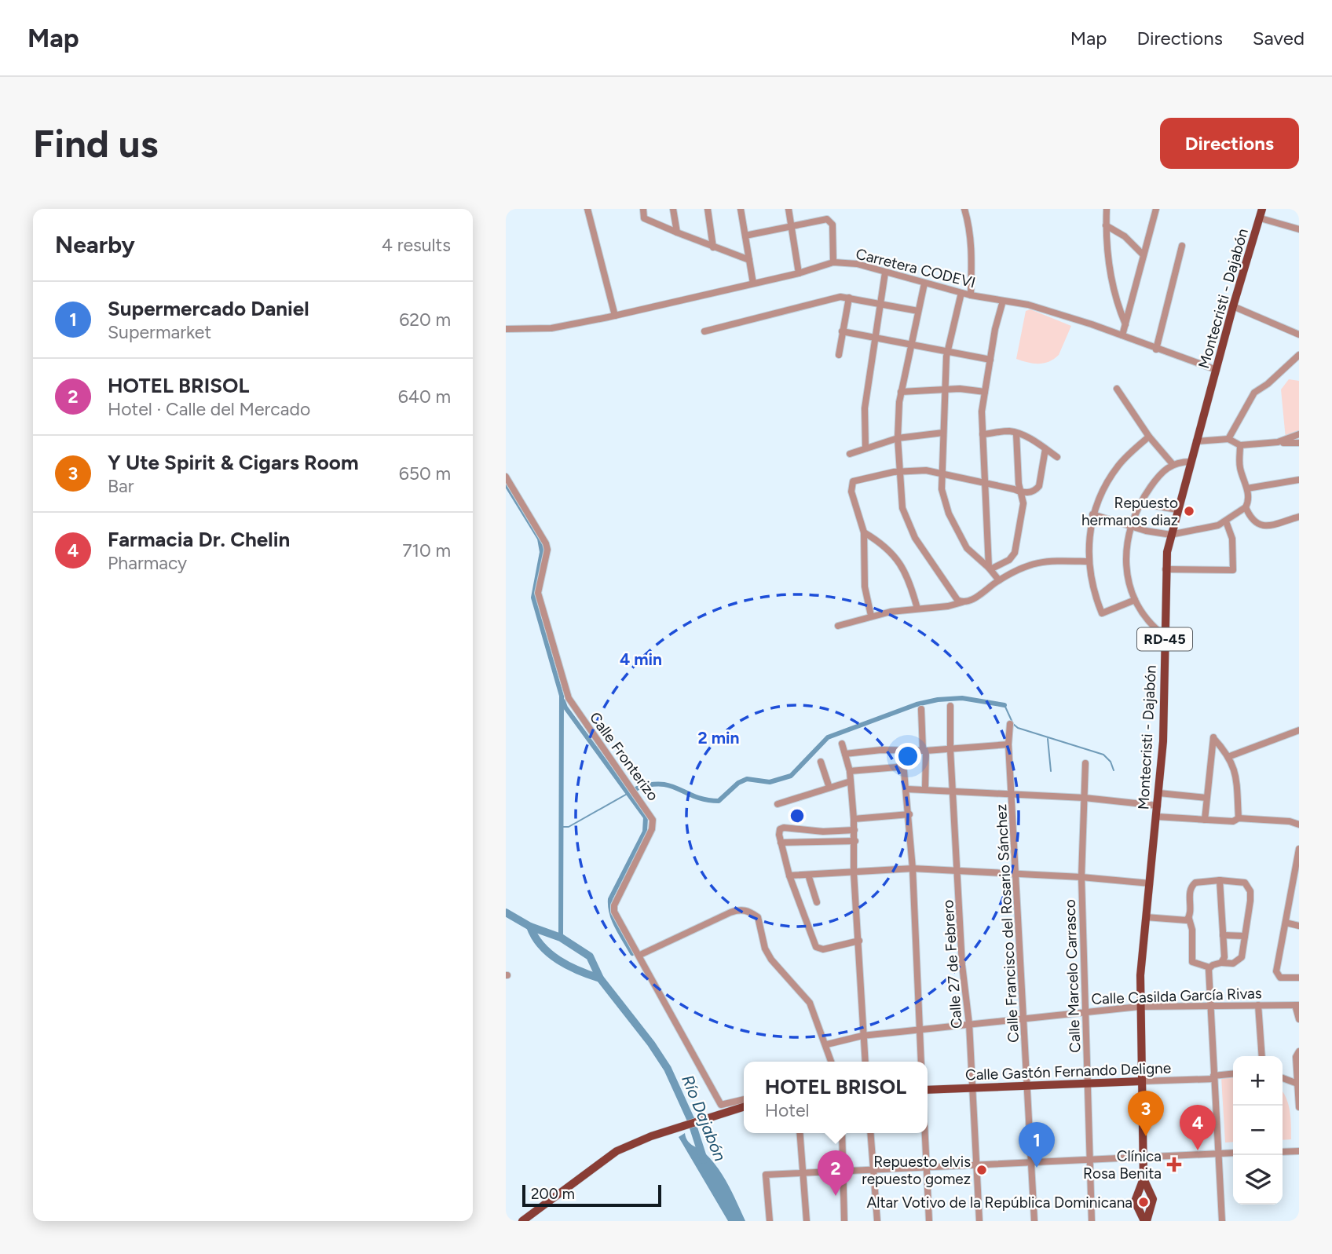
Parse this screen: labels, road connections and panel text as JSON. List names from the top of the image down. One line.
{"streets":{"main road":["Montecristi - Dajabón","RD-45","Calle Gastón Fernando Deligne"],"street":["Carretera CODEVI","Calle Fronterizo","Calle Francisco del Rosario Sánchez","Calle 27 de Febrero","Calle Marcelo Carrasco","Calle Casilda García Rivas"]},"crossings":[["Carretera CODEVI","Montecristi - Dajabón"],["Montecristi - Dajabón","RD-45"],["Montecristi - Dajabón","Calle Casilda García Rivas"],["Montecristi - Dajabón","Calle Gastón Fernando Deligne"],["RD-45","Calle Gastón Fernando Deligne"],["Calle Francisco del Rosario Sánchez","Calle Casilda García Rivas"],["Calle Francisco del Rosario Sánchez","Calle Gastón Fernando Deligne"],["Calle 27 de Febrero","Calle Casilda García Rivas"],["Calle 27 de Febrero","Calle Gastón Fernando Deligne"],["Calle Marcelo Carrasco","Calle Casilda García Rivas"],["Calle Marcelo Carrasco","Calle Gastón Fernando Deligne"]],"water":["Río Dajabón"],"places":{"other":["Repuesto hermanos diaz","Repuesto elvis repuesto gomez","Altar Votivo de la República Dominicana"],"health":["Clínica Rosa Benita"]},"scale_bar":"200 m","page":{"header":"Map","nav":["Map","Directions","Saved"],"buttons":"Directions","title":"Find us","heading":["Nearby","4 results"],"list":[{"mark":"1","name":"Supermercado Daniel","note":"Supermarket","value":"620 m"},{"mark":"2","name":"HOTEL BRISOL","note":"Hotel · Calle del Mercado","value":"640 m"},{"mark":"3","name":"Y Ute Spirit & Cigars Room","note":"Bar","value":"650 m"},{"mark":"4","name":"Farmacia Dr. Chelin","note":"Pharmacy","value":"710 m"}],"map_buttons":["+","−"],"popup":["HOTEL BRISOL","Hotel"],"pins":["3","4","1","2"],"scale":"200 m"},"rings":["4 min","2 min"]}
